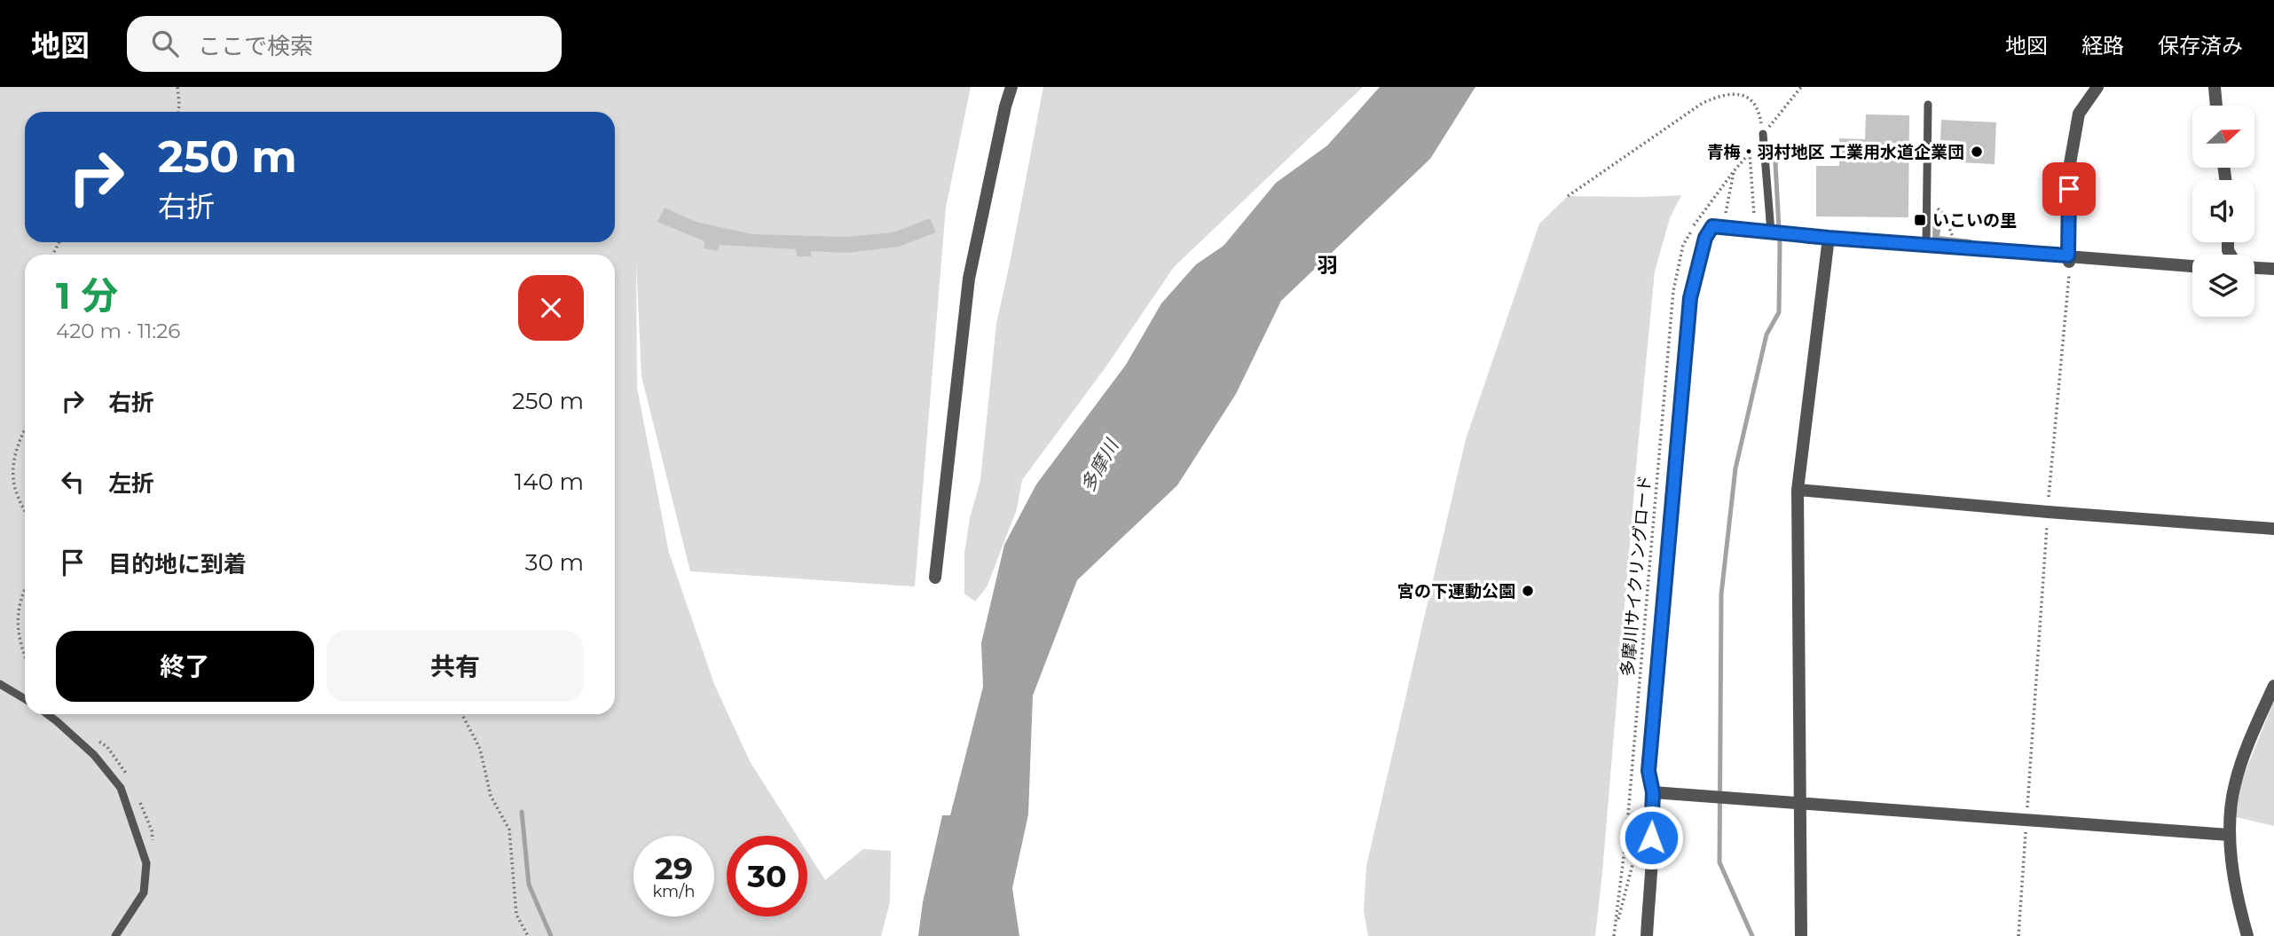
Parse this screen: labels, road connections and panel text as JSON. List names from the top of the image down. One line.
{"streets":{"path":["多摩川サイクリングロード"]},"districts":["羽"],"water":["多摩川"],"places":{"other":["青梅・羽村地区 工業用水道企業団","宮の下運動公園"],"transit":["いこいの里"]},"north":"right","page":{"header":"地図","search":"ここで検索","nav":["地図","経路","保存済み"],"turn":["250 m","右折"],"heading":["1 分","420 m · 11:26"],"list":[{"name":"右折","value":"250 m"},{"name":"左折","value":"140 m"},{"name":"目的地に到着","value":"30 m"}],"buttons":["終了","共有"],"speed":"29 km/h","limit":"30"}}
